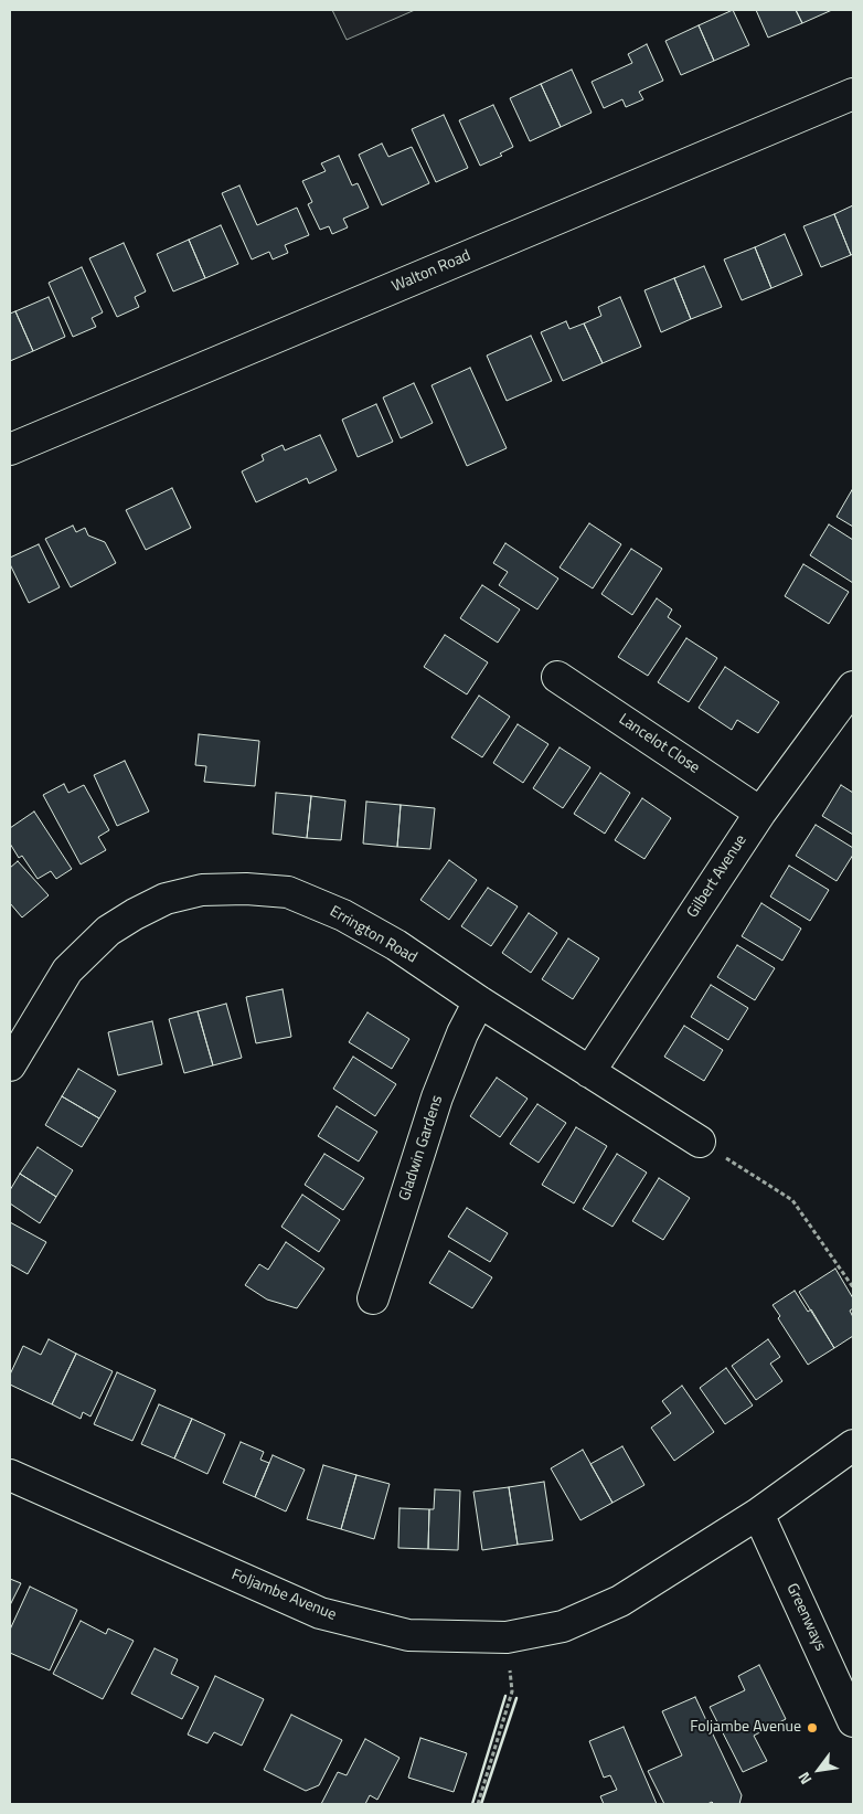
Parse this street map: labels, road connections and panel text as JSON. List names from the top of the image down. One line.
{"streets":{"street":["Walton Road","Lancelot Close","Gilbert Avenue","Errington Road","Gladwin Gardens","Foljambe Avenue","Greenways"]},"crossings":[["Lancelot Close","Gilbert Avenue"],["Gilbert Avenue","Errington Road"],["Errington Road","Gladwin Gardens"],["Foljambe Avenue","Greenways"]],"places":["Foljambe Avenue"],"north":"bottom left"}
